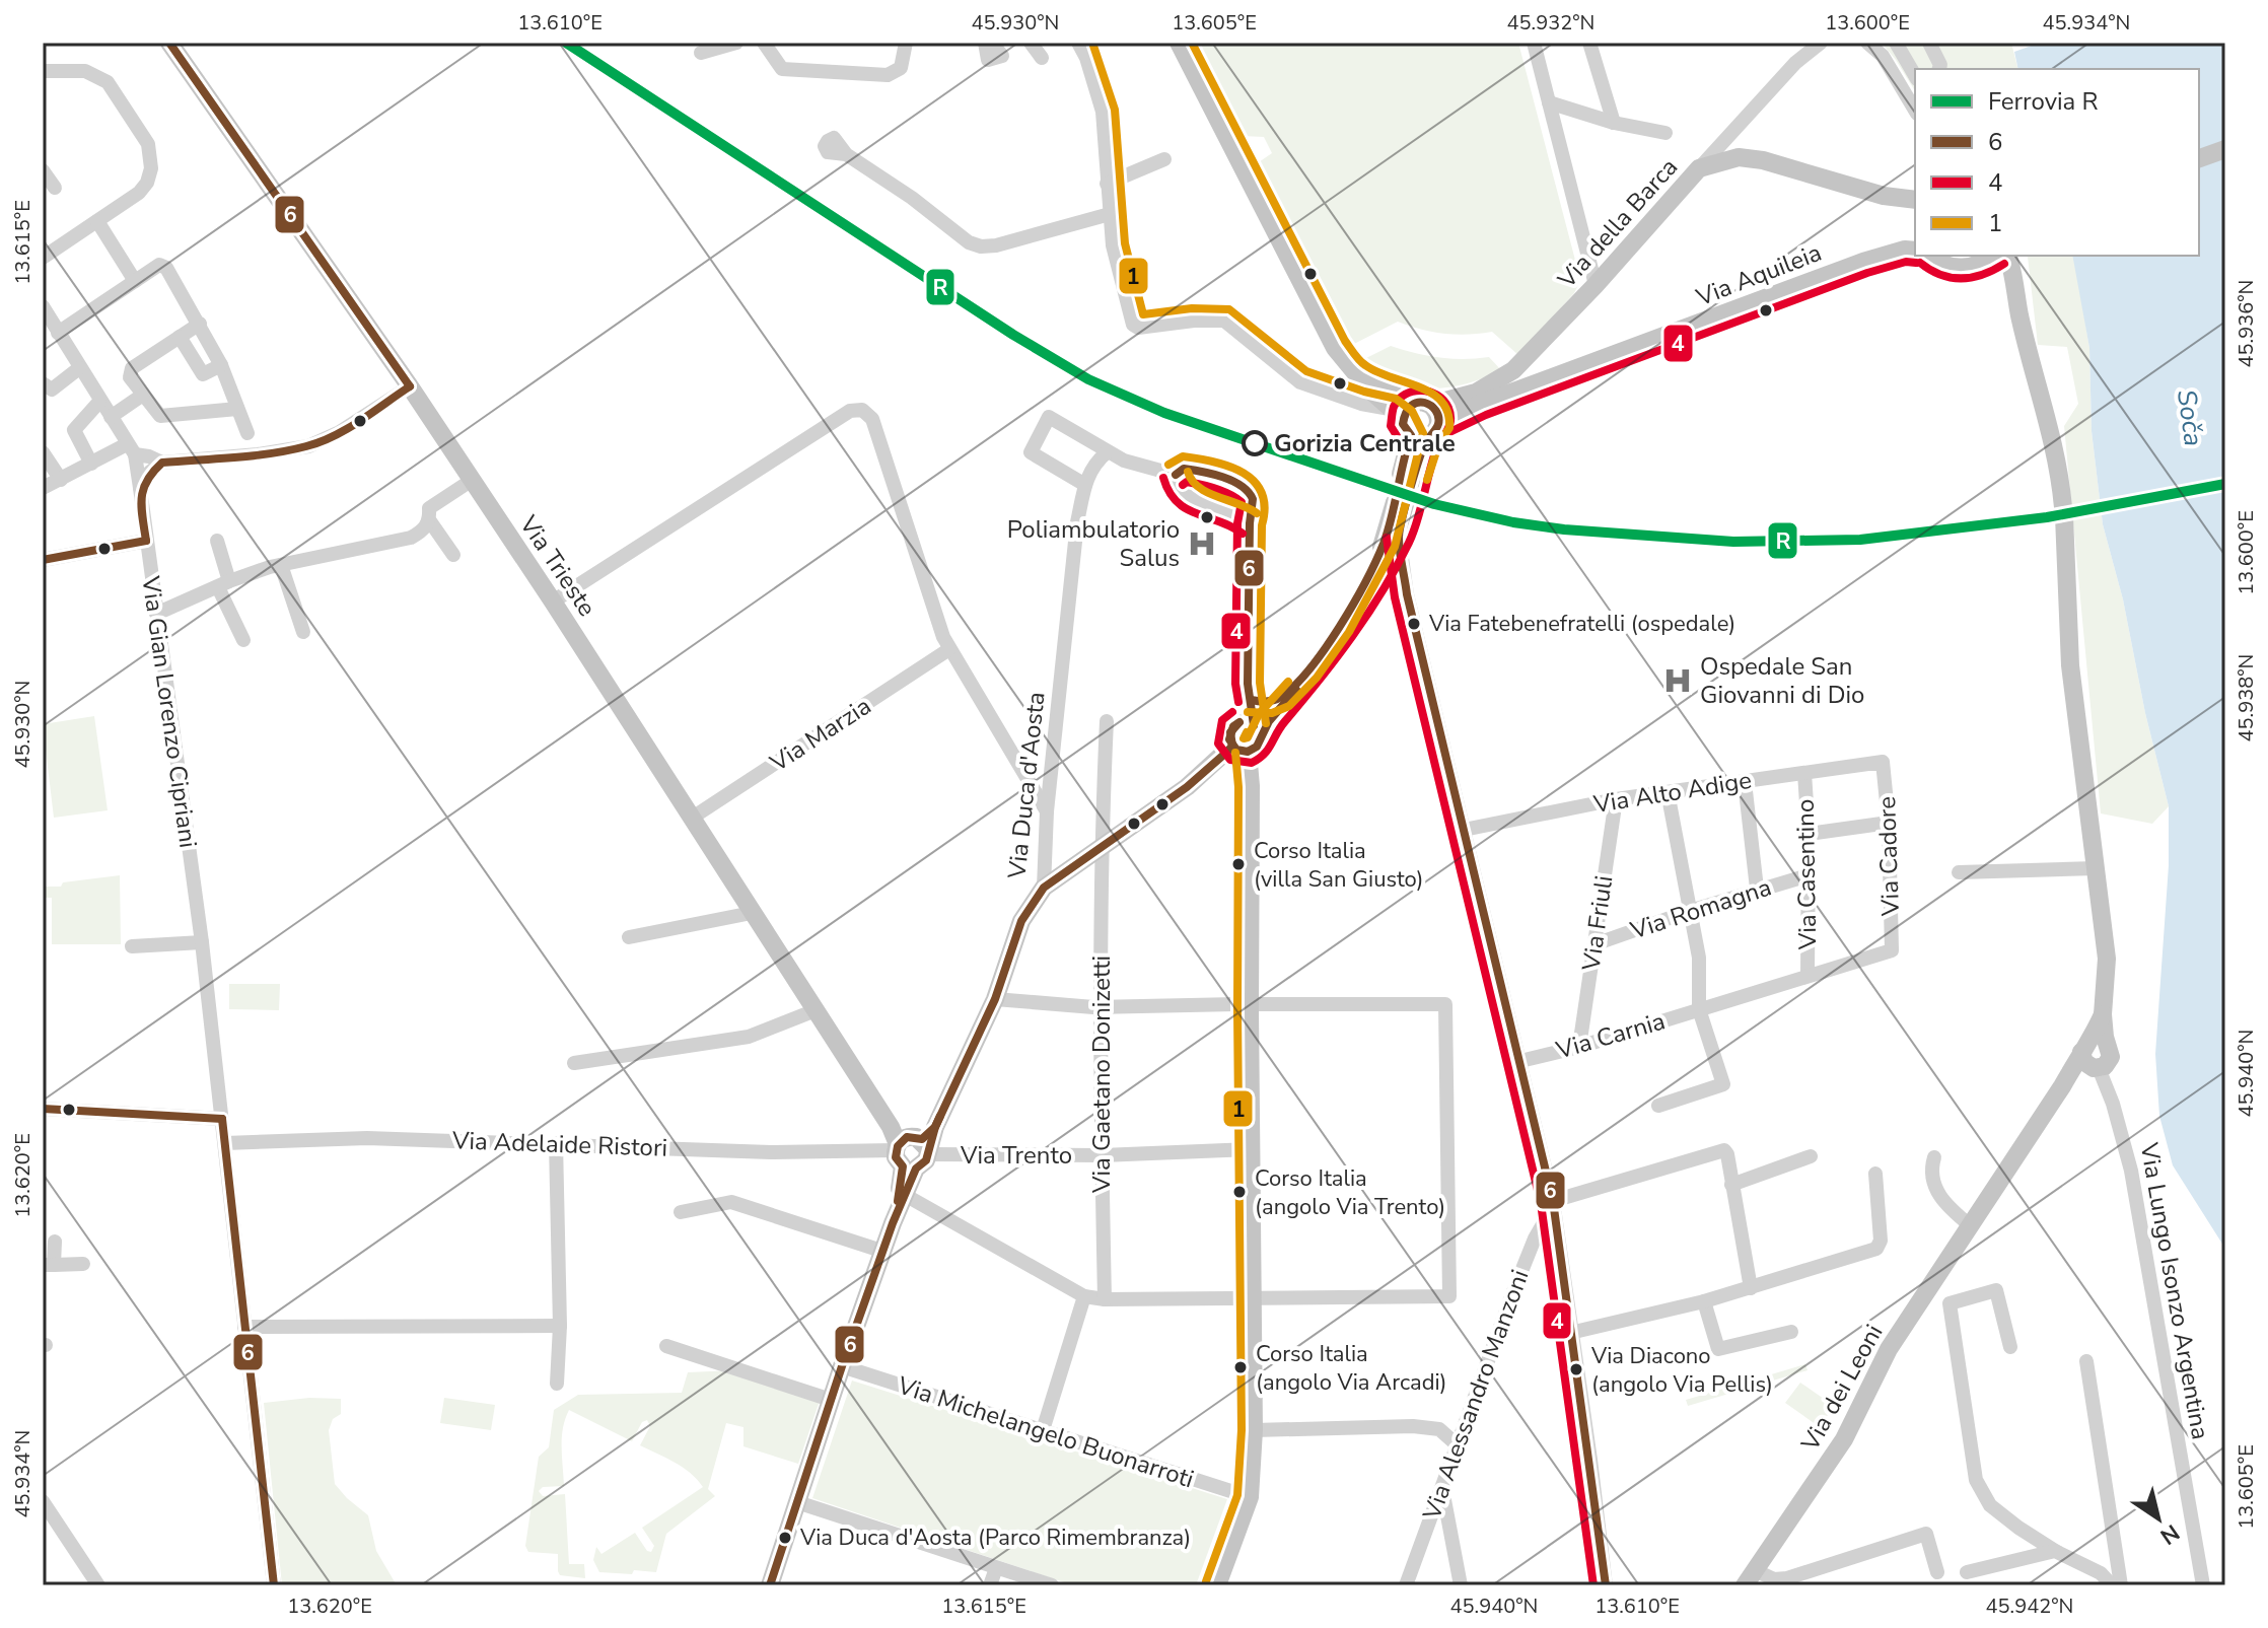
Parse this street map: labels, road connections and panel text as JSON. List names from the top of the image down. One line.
{"streets":{"main road":["Via della Barca","Via Aquileia","Via Trieste","Via Duca d'Aosta","Via dei Leoni"],"street":["Via Gian Lorenzo Cipriani","Via Marzia","Via Alto Adige","Via Cadore","Via Casentino","Via Romagna","Via Friuli","Via Carnia","Via Gaetano Donizetti","Via Adelaide Ristori","Via Trento","Via Lungo Isonzo Argentina","Via Alessandro Manzoni","Via Michelangelo Buonarroti"]},"crossings":[["Via Trieste","Via Marzia"],["Via Trieste","Via Duca d'Aosta"],["Via Trieste","Via Adelaide Ristori"],["Via Trieste","Via Trento"],["Via Gian Lorenzo Cipriani","Via Adelaide Ristori"],["Via Duca d'Aosta","Via Adelaide Ristori"],["Via Duca d'Aosta","Via Trento"],["Via Duca d'Aosta","Via Michelangelo Buonarroti"],["Via Alto Adige","Via Cadore"],["Via Alto Adige","Via Casentino"],["Via Alto Adige","Via Friuli"],["Via Cadore","Via Carnia"],["Via Casentino","Via Romagna"],["Via Casentino","Via Carnia"],["Via Romagna","Via Friuli"],["Via Friuli","Via Carnia"],["Via Gaetano Donizetti","Via Trento"],["Via Adelaide Ristori","Via Trento"],["Via Lungo Isonzo Argentina","Via dei Leoni"]],"water":["Soča"],"places":{"other":["Gorizia Centrale","Via Fatebenefratelli (ospedale)","Corso Italia (villa San Giusto)","Corso Italia (angolo Via Trento)","Corso Italia (angolo Via Arcadi)","Via Diacono (angolo Via Pellis)","Via Duca d'Aosta (Parco Rimembranza)"],"hospital":["Poliambulatorio Salus","Ospedale San Giovanni di Dio"]},"lines":["rail line R","transit line 6","transit line 1","transit line 4"],"legend":["Ferrovia R","6","4","1"],"north":"bottom right","coordinates":["13.610°E","45.930°N","13.605°E","45.932°N","13.600°E","45.934°N","13.615°E","45.936°N","45.938°N","45.940°N","13.620°E","45.942°N"]}
